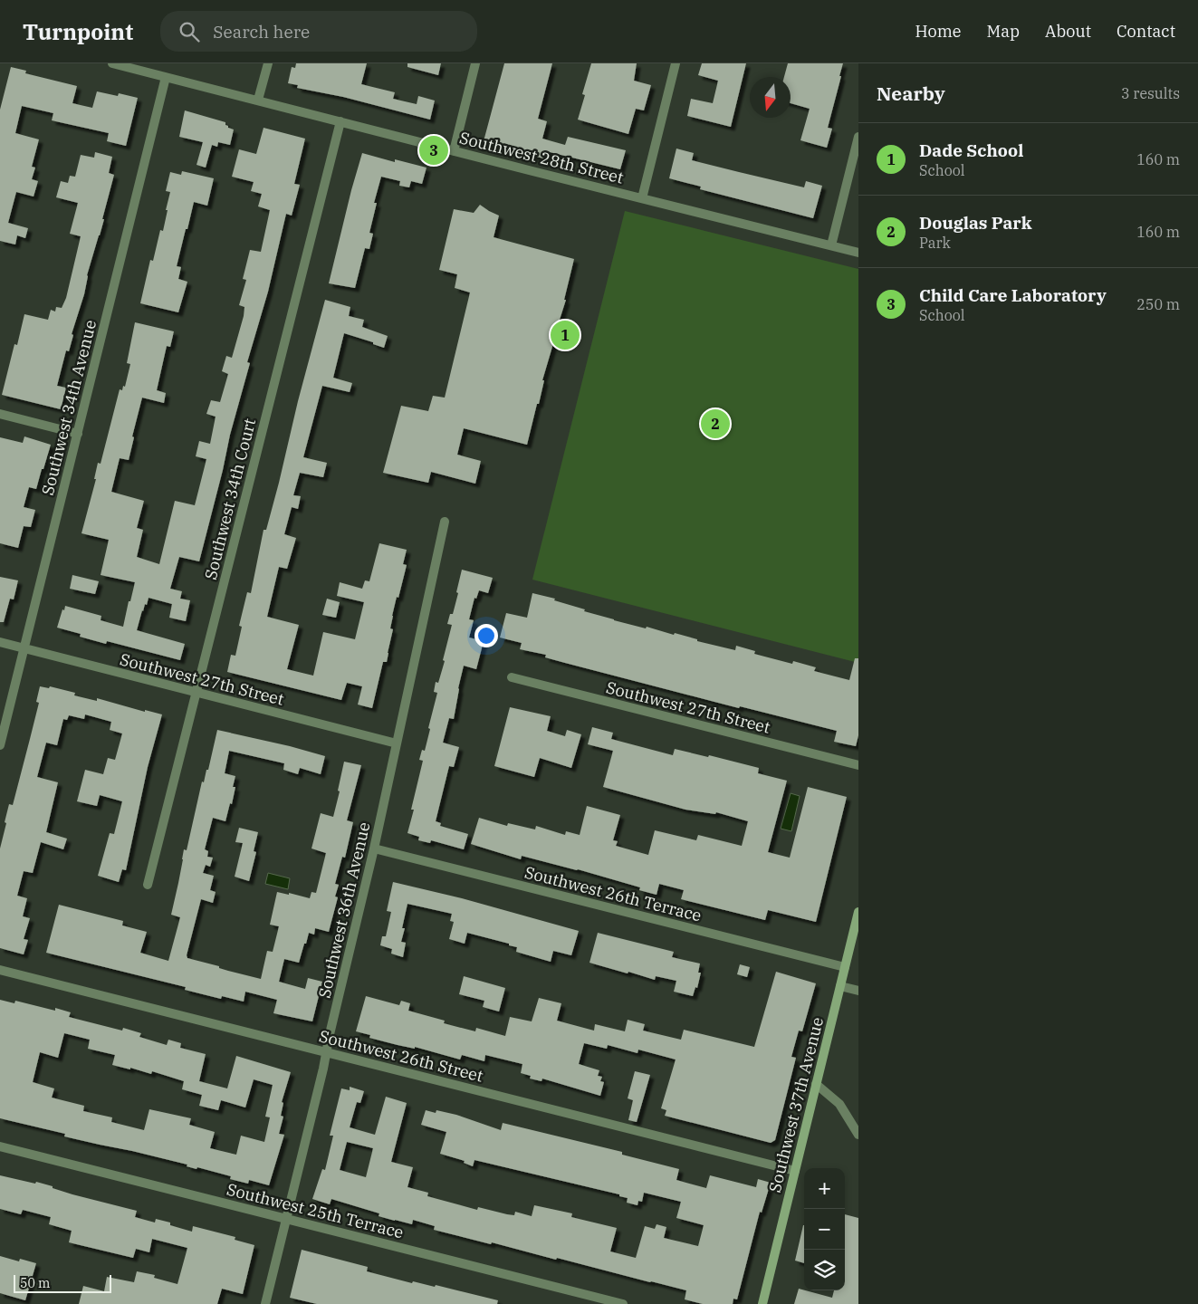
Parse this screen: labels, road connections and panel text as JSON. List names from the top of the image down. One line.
{"streets":{"main road":["Southwest 37th Avenue"],"street":["Southwest 28th Street","Southwest 34th Avenue","Southwest 34th Court","Southwest 27th Street","Southwest 26th Terrace","Southwest 36th Avenue","Southwest 26th Street","Southwest 25th Terrace"]},"crossings":[["Southwest 28th Street","Southwest 34th Avenue"],["Southwest 28th Street","Southwest 34th Court"],["Southwest 34th Avenue","Southwest 27th Street"],["Southwest 34th Court","Southwest 27th Street"],["Southwest 27th Street","Southwest 36th Avenue"],["Southwest 26th Terrace","Southwest 36th Avenue"],["Southwest 26th Terrace","Southwest 37th Avenue"],["Southwest 36th Avenue","Southwest 26th Street"],["Southwest 36th Avenue","Southwest 25th Terrace"],["Southwest 26th Street","Southwest 37th Avenue"]],"scale_bar":"50 m","north":"bottom","page":{"header":"Turnpoint","search":"Search here","nav":["Home","Map","About","Contact"],"heading":["Nearby","3 results"],"list":[{"mark":"1","name":"Dade School","note":"School","value":"160 m"},{"mark":"2","name":"Douglas Park","note":"Park","value":"160 m"},{"mark":"3","name":"Child Care Laboratory","note":"School","value":"250 m"}],"pins":["3","1","2"],"map_buttons":["+","−"],"scale":"50 m"}}
